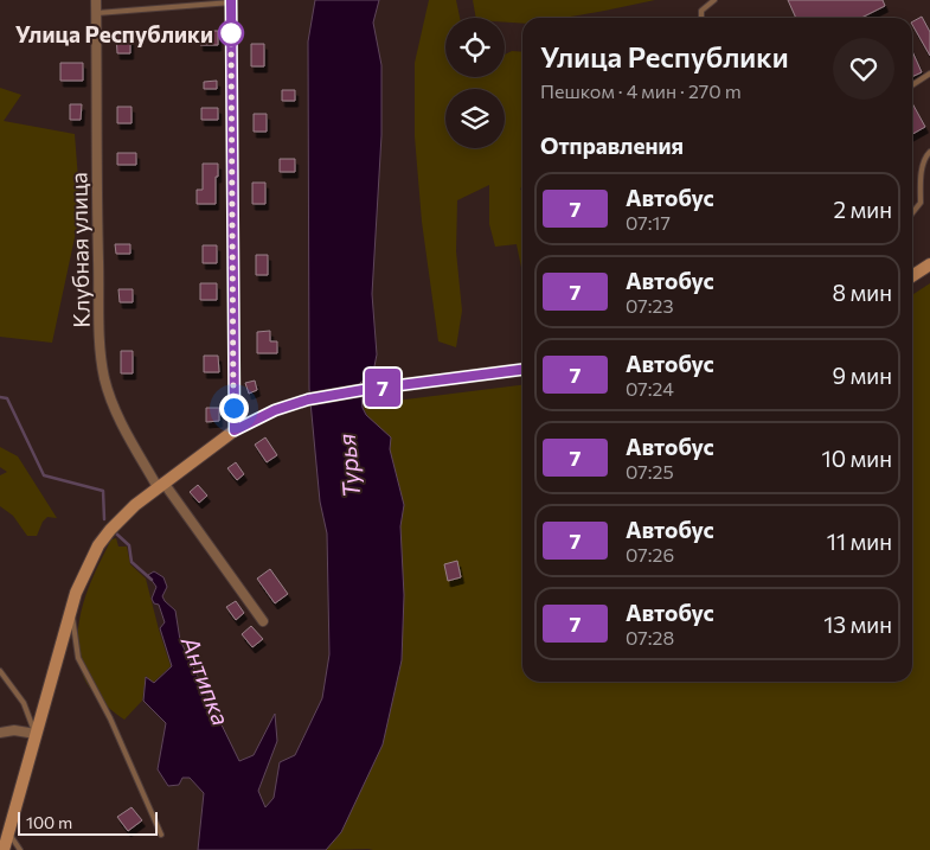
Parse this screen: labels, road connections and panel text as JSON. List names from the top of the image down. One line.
{"streets":{"street":["Клубная улица"]},"water":["Турья","Антипка"],"places":["Улица Республики"],"lines":["bus line 7"],"scale_bar":"100 m","page":{"on_map":"7","heading":[["Улица Республики","Пешком · 4 мин · 270 m"],"Отправления"],"list":[{"mark":"7","name":"Автобус","note":"07:17","value":"2 мин"},{"mark":"7","name":"Автобус","note":"07:23","value":"8 мин"},{"mark":"7","name":"Автобус","note":"07:24","value":"9 мин"},{"mark":"7","name":"Автобус","note":"07:25","value":"10 мин"},{"mark":"7","name":"Автобус","note":"07:26","value":"11 мин"},{"mark":"7","name":"Автобус","note":"07:28","value":"13 мин"}],"scale":"100 m"}}
